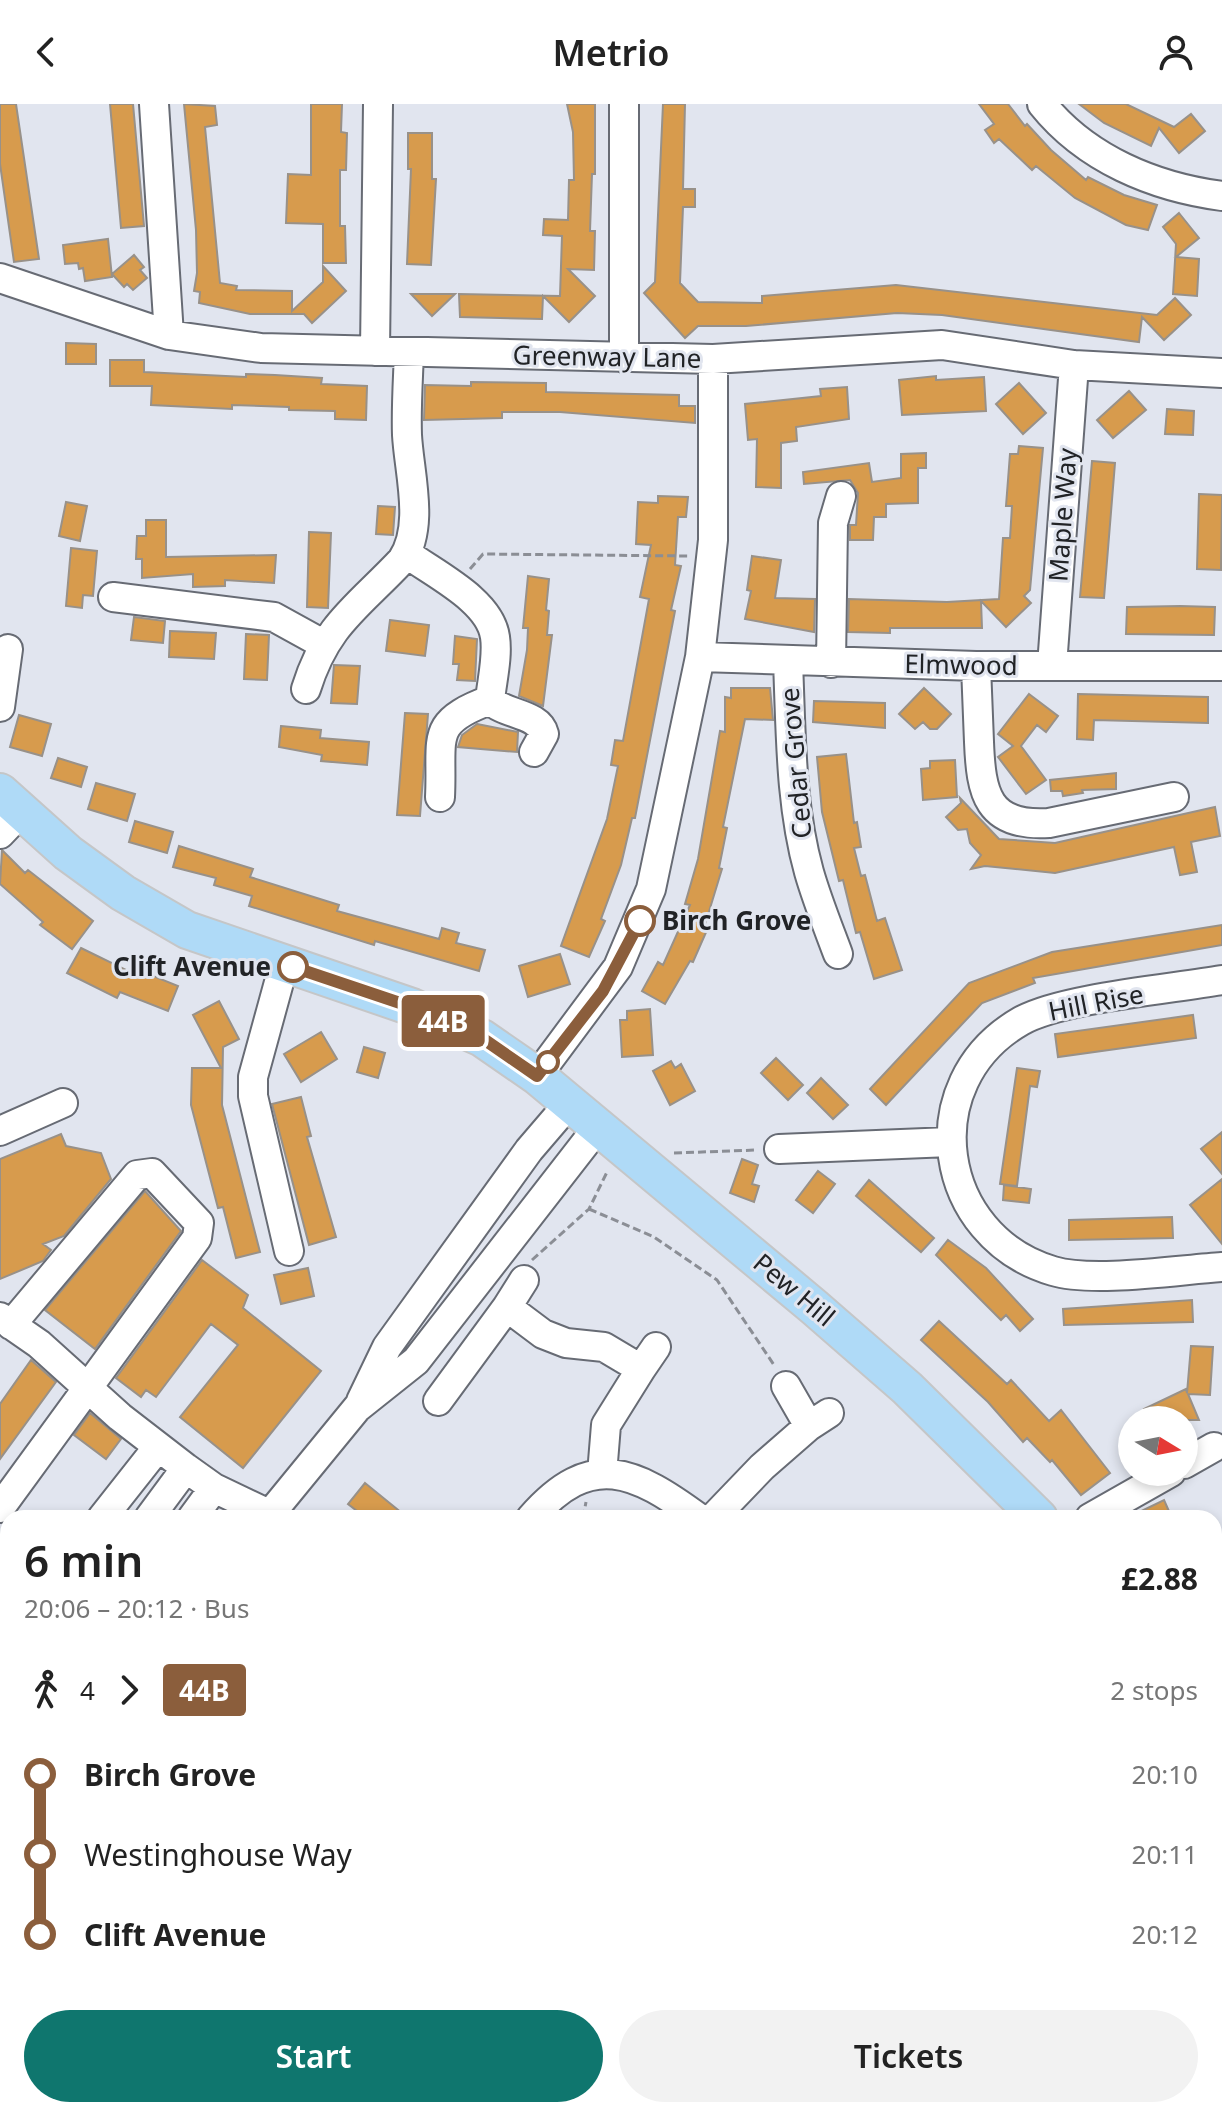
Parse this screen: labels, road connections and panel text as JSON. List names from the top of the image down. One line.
{"streets":{"main road":["Pew Hill"],"street":["Greenway Lane","Maple Way","Elmwood","Cedar Grove","Hill Rise"]},"crossings":[["Greenway Lane","Maple Way"],["Maple Way","Elmwood"],["Elmwood","Cedar Grove"]],"places":["Birch Grove","Clift Avenue"],"lines":["bus line 44B"],"north":"right","page":{"header":"Metrio","on_map":"44B","heading":["6 min","20:06 – 20:12 · Bus","£2.88"],"legs":["4","44B","2 stops"],"list":[{"name":"Birch Grove","value":"20:10"},{"name":"Westinghouse Way","value":"20:11"},{"name":"Clift Avenue","value":"20:12"}],"buttons":["Start","Tickets"]}}
